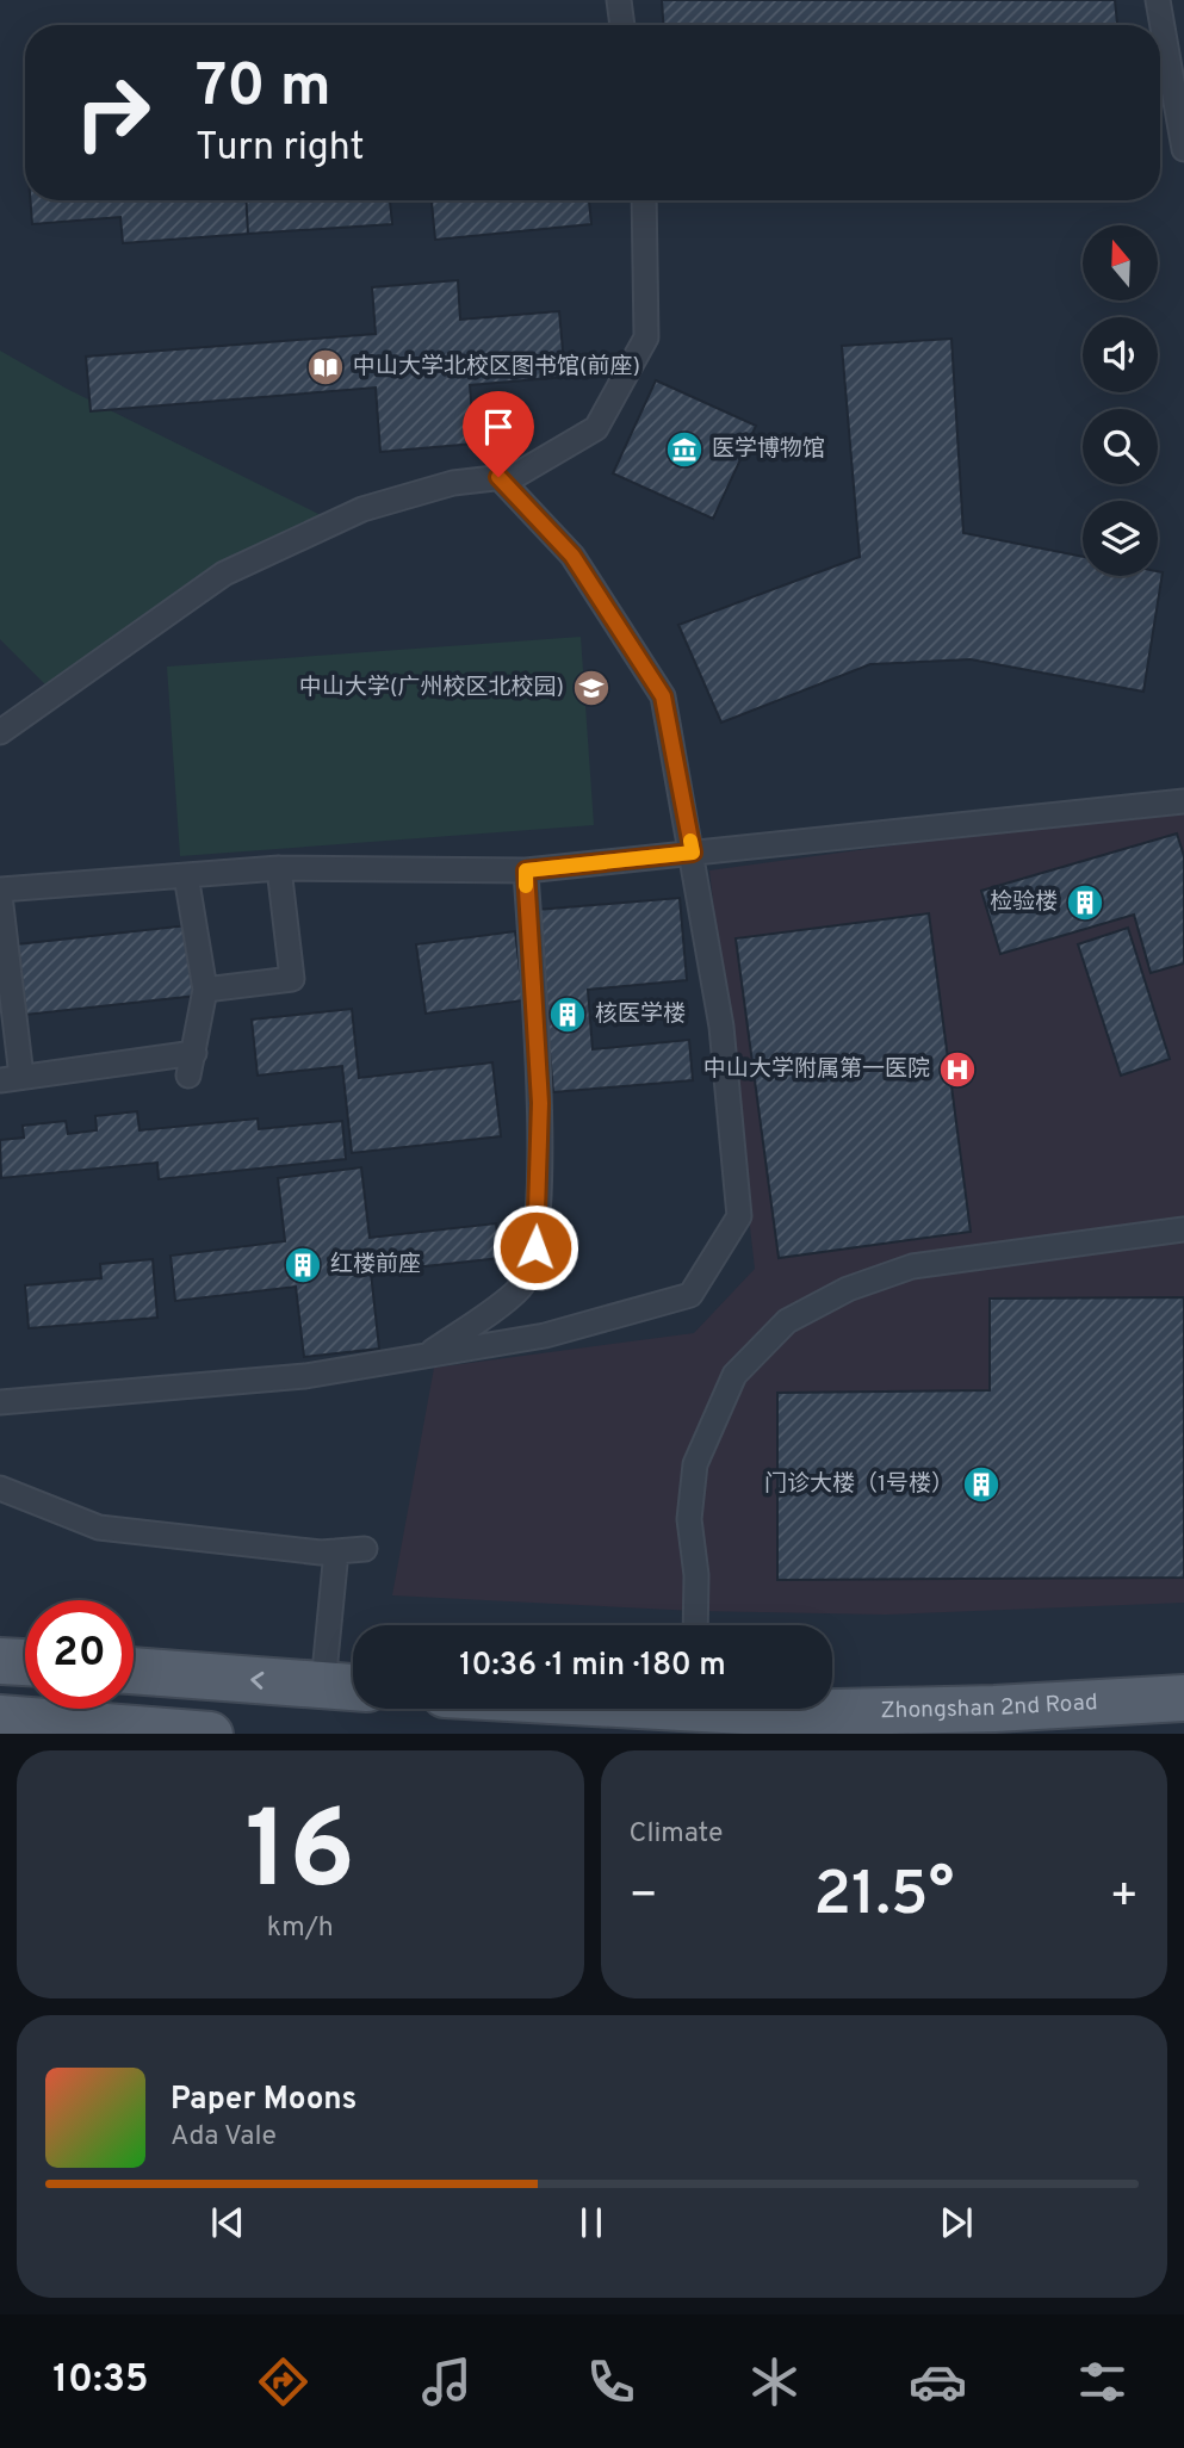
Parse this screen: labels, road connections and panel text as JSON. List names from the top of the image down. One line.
{"streets":{"main road":["Zhongshan 2nd Road"]},"places":{"library":["中山大学北校区图书馆(前座)"],"museum":["医学博物馆"],"school or university":["中山大学(广州校区北校园)"],"building":["检验楼","核医学楼","红楼前座","门诊大楼（1号楼）"],"hospital":["中山大学附属第一医院"]},"north":"top","page":{"turn":["70 m","Turn right"],"limit":"20","trip":"10:36 · 1 min · 180 m","tile":[["16","km/h"],"Climate"],"heat":["−","21.5°","+"],"song":["Paper Moons","Ada Vale"],"tabs":"10:35"}}
